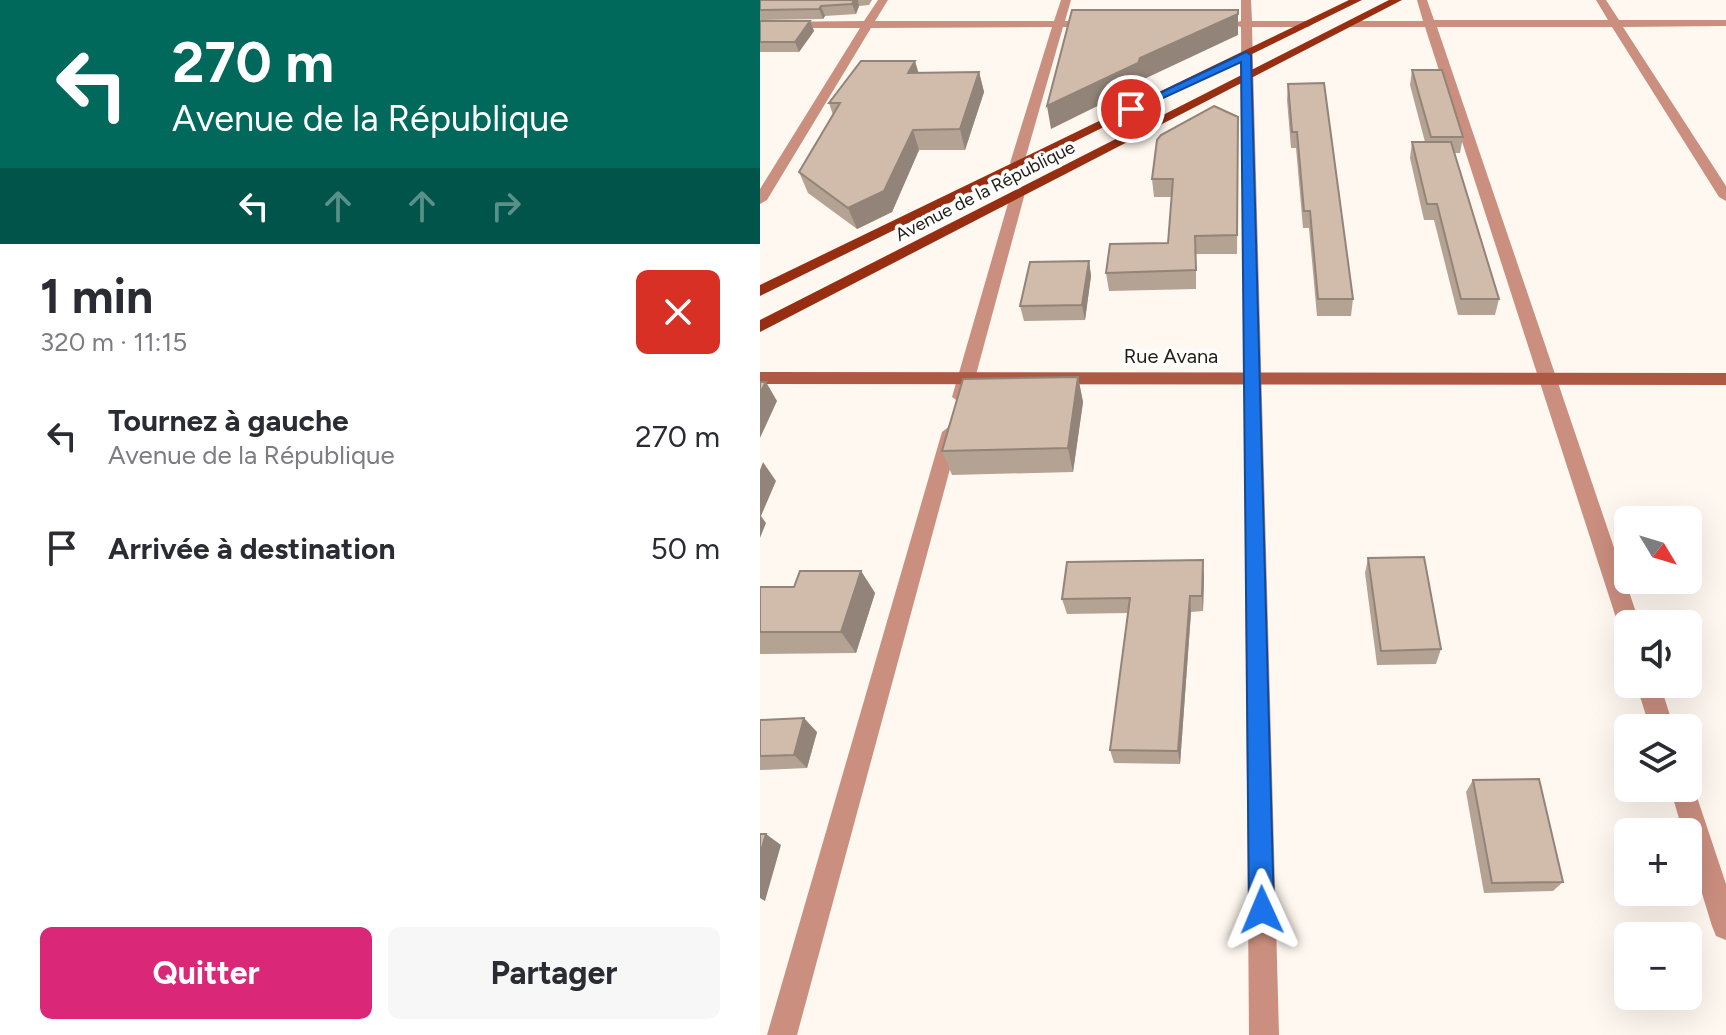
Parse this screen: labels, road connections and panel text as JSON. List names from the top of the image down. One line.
{"streets":{"main road":["Avenue de la République","Rue Avana"]},"north":"bottom right","page":{"turn":["270 m","Avenue de la République"],"heading":["1 min","320 m · 11:15"],"list":[{"name":"Tournez à gauche","note":"Avenue de la République","value":"270 m"},{"name":"Arrivée à destination","value":"50 m"}],"map_buttons":["+","−"],"buttons":["Quitter","Partager"]}}
